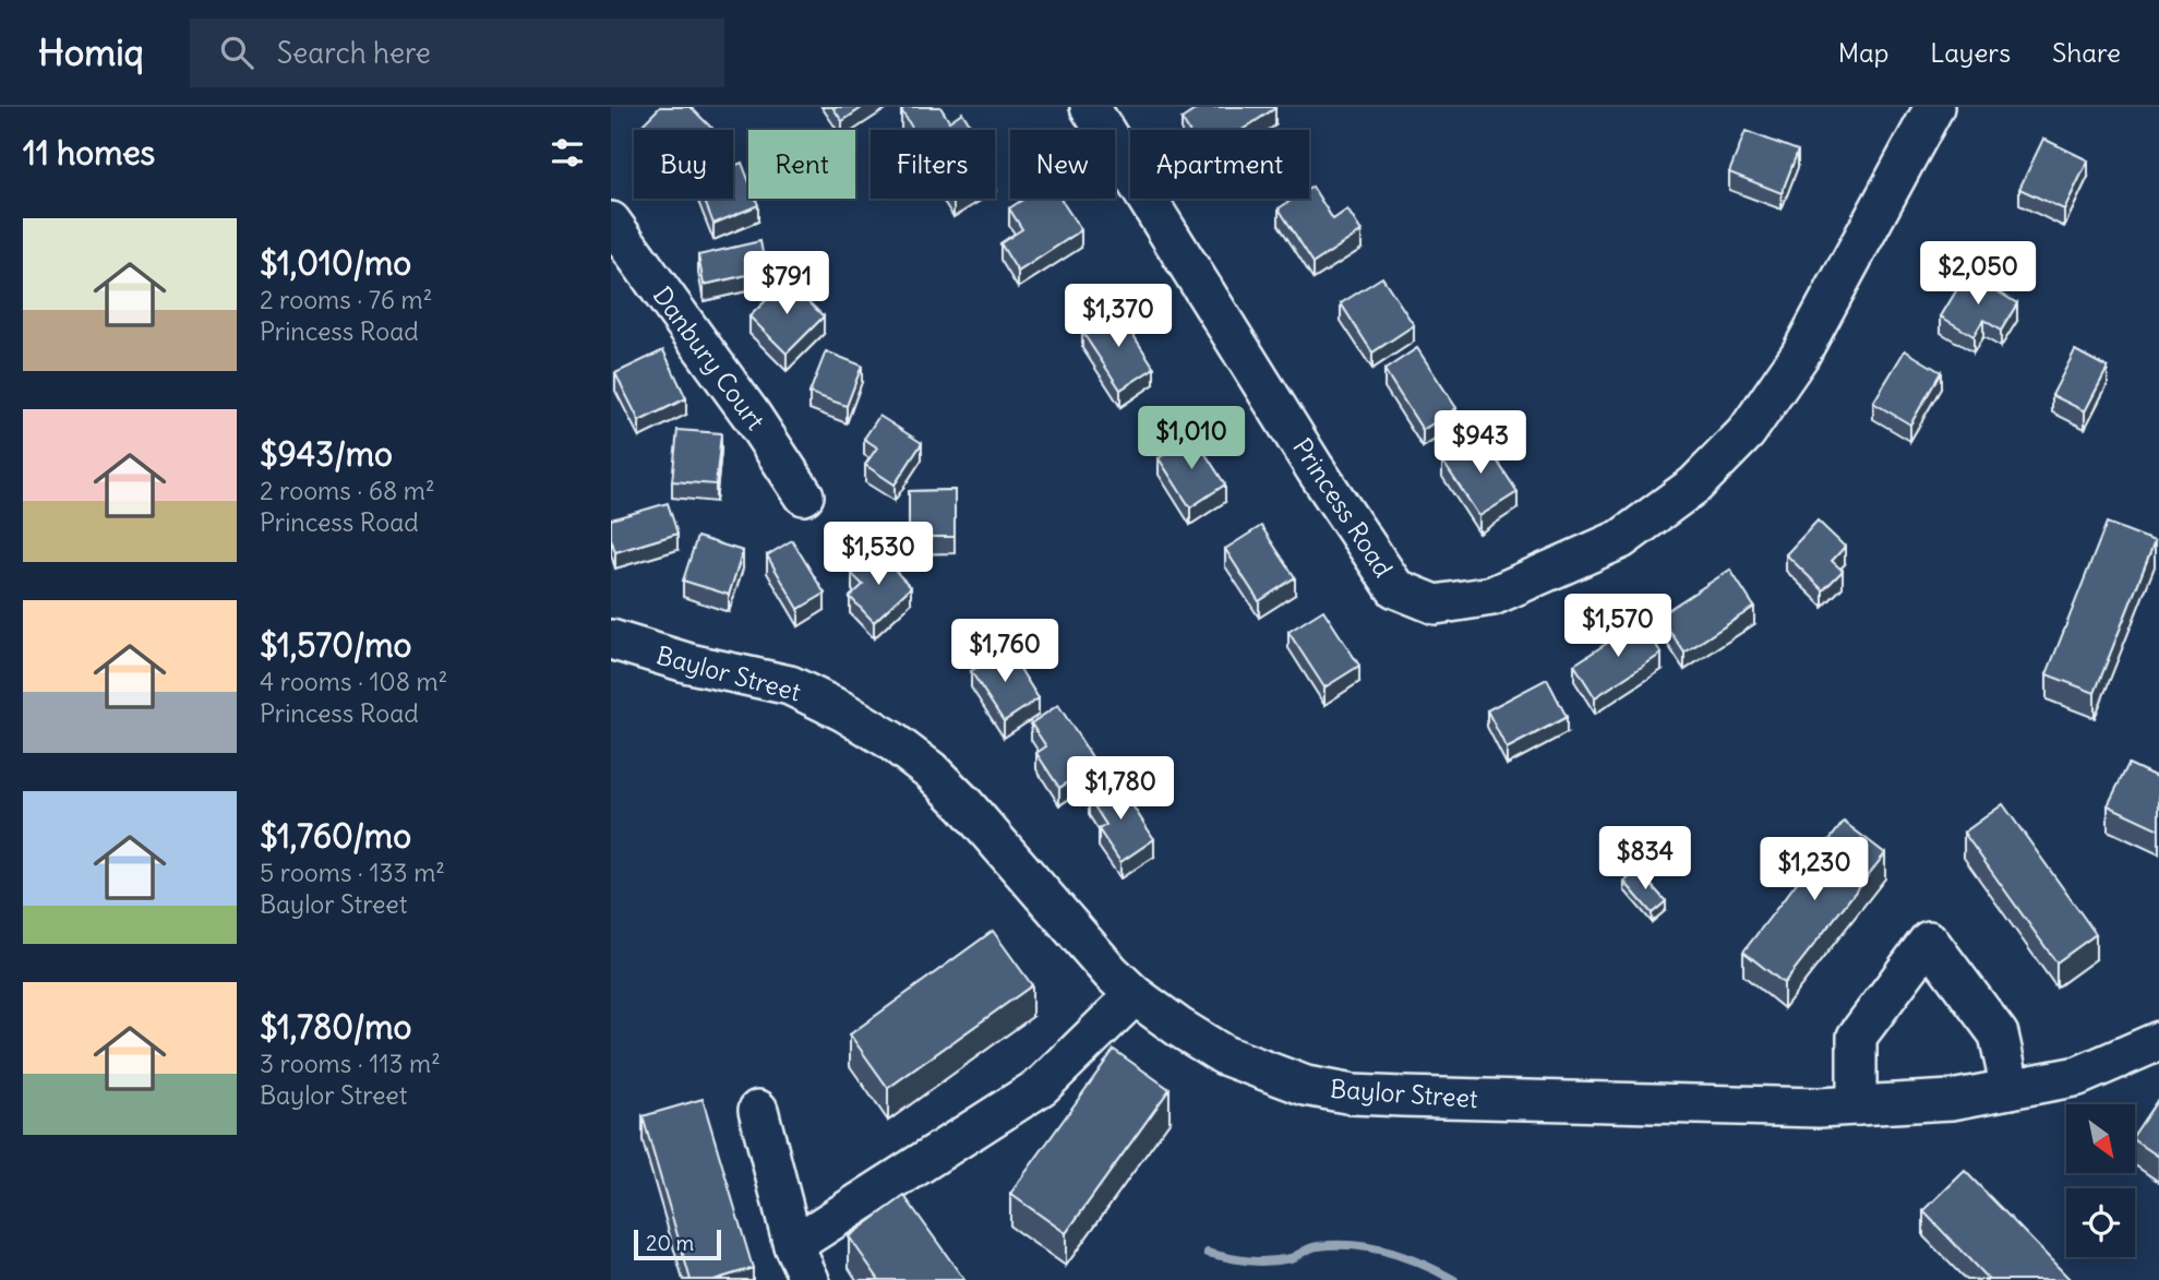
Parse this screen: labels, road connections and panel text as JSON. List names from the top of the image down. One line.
{"streets":{"street":["Danbury Court","Princess Road","Baylor Street"]},"scale_bar":"20 m","north":"bottom right","page":{"header":"Homiq","search":"Search here","nav":["Map","Layers","Share"],"heading":"11 homes","chip":["Buy","Rent","Filters","New","Apartment"],"list":[{"name":"$1,010/mo","note":"2 rooms · 76 m² · Princess Road"},{"name":"$943/mo","note":"2 rooms · 68 m² · Princess Road"},{"name":"$1,570/mo","note":"4 rooms · 108 m² · Princess Road"},{"name":"$1,760/mo","note":"5 rooms · 133 m² · Baylor Street"},{"name":"$1,780/mo","note":"3 rooms · 113 m² · Baylor Street"}],"price":["$2,050","$791","$1,370","$1,010","$943","$1,530","$1,570","$1,760","$1,780","$834","$1,230"],"scale":"20 m"}}
